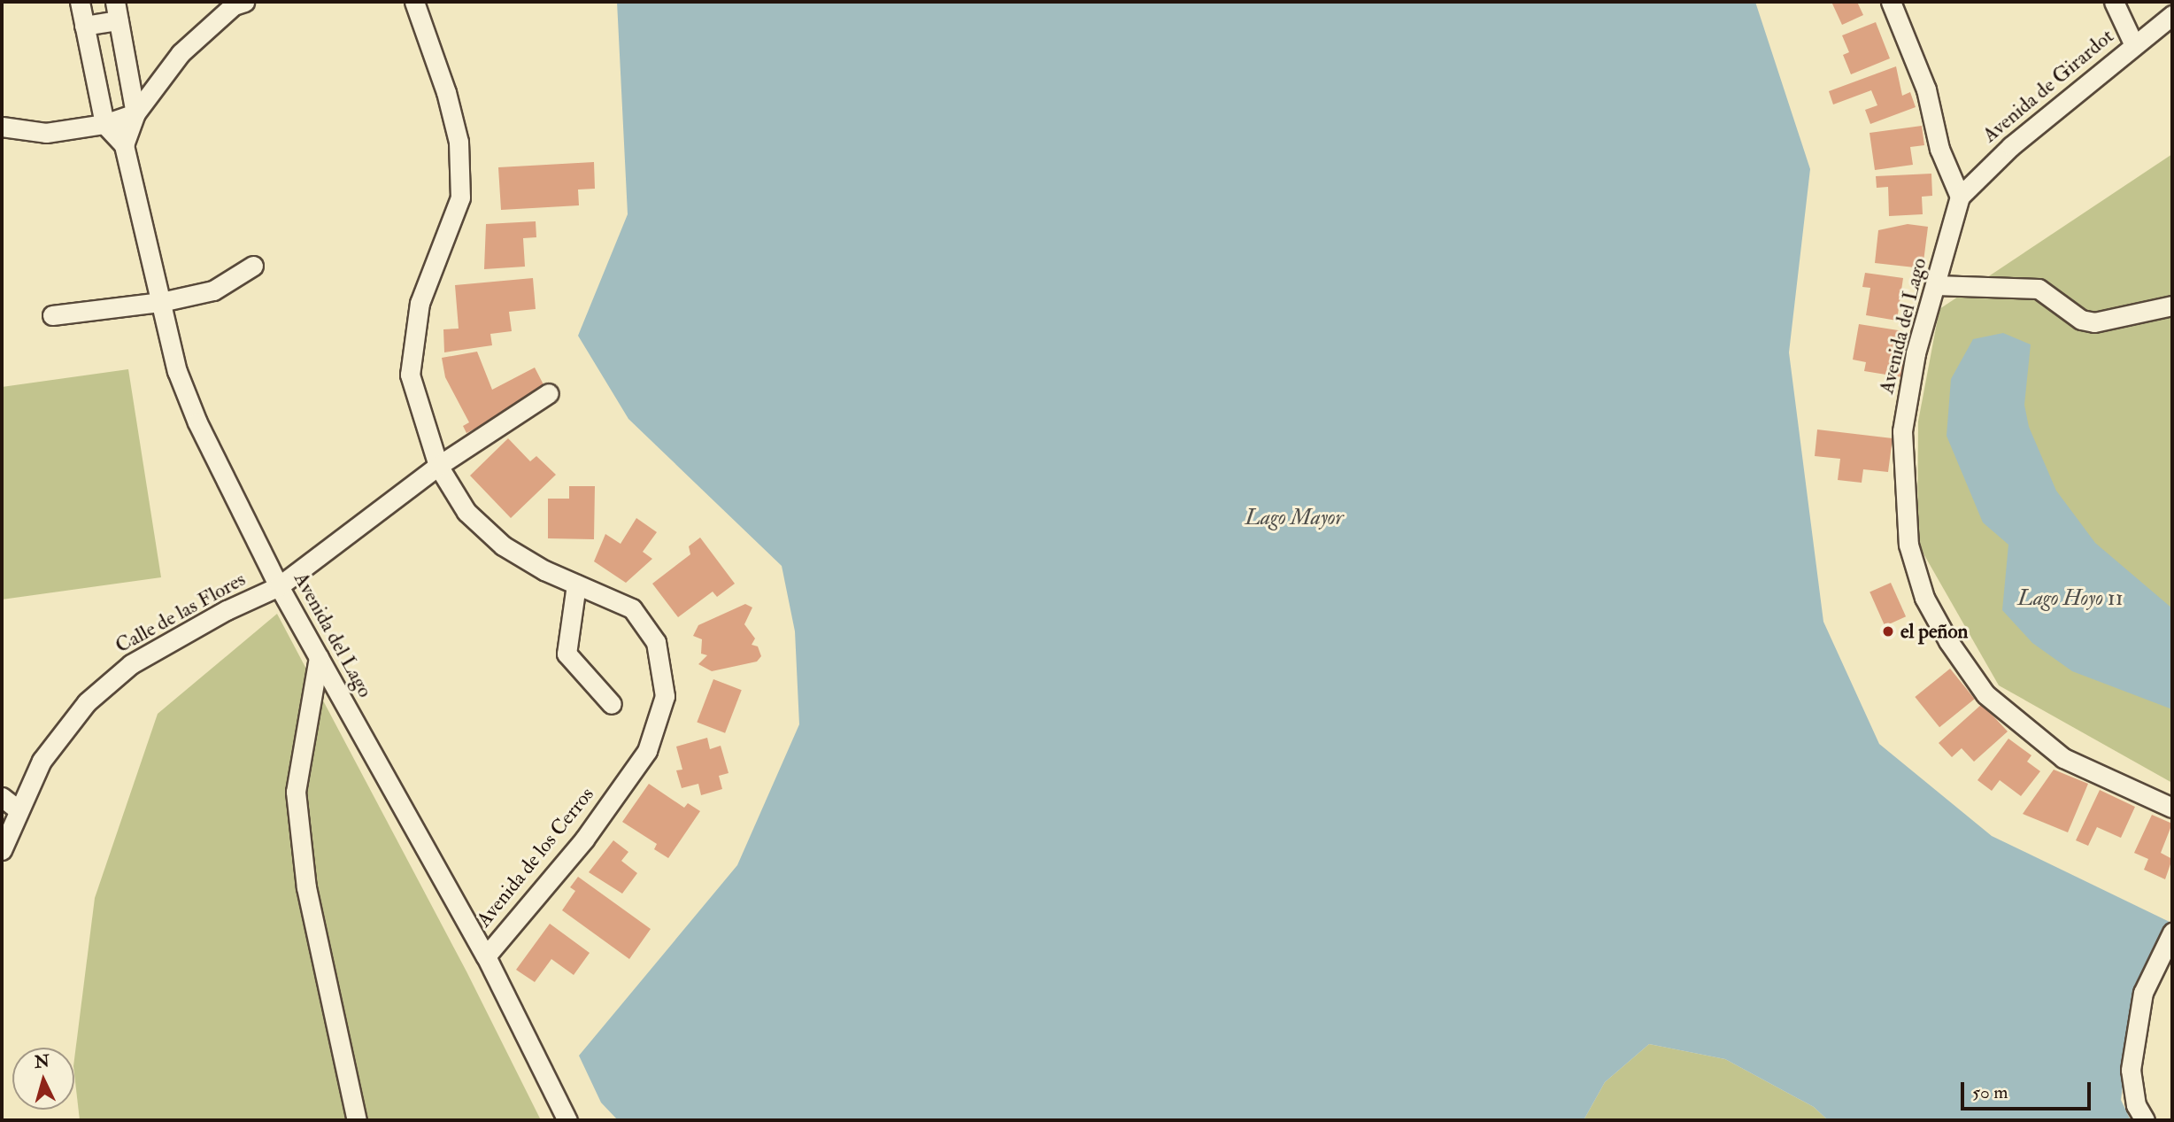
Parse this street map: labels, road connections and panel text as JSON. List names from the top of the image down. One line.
{"streets":{"street":["Avenida de Girardot","Avenida del Lago","Calle de las Flores","Avenida de los Cerros"]},"crossings":[["Avenida de Girardot","Avenida del Lago"],["Avenida del Lago","Calle de las Flores"],["Avenida del Lago","Avenida de los Cerros"],["Calle de las Flores","Avenida de los Cerros"]],"water":["Lago Mayor","Lago Hoyo 11"],"places":["el peñon"],"scale_bar":"50 m","north":"top"}
